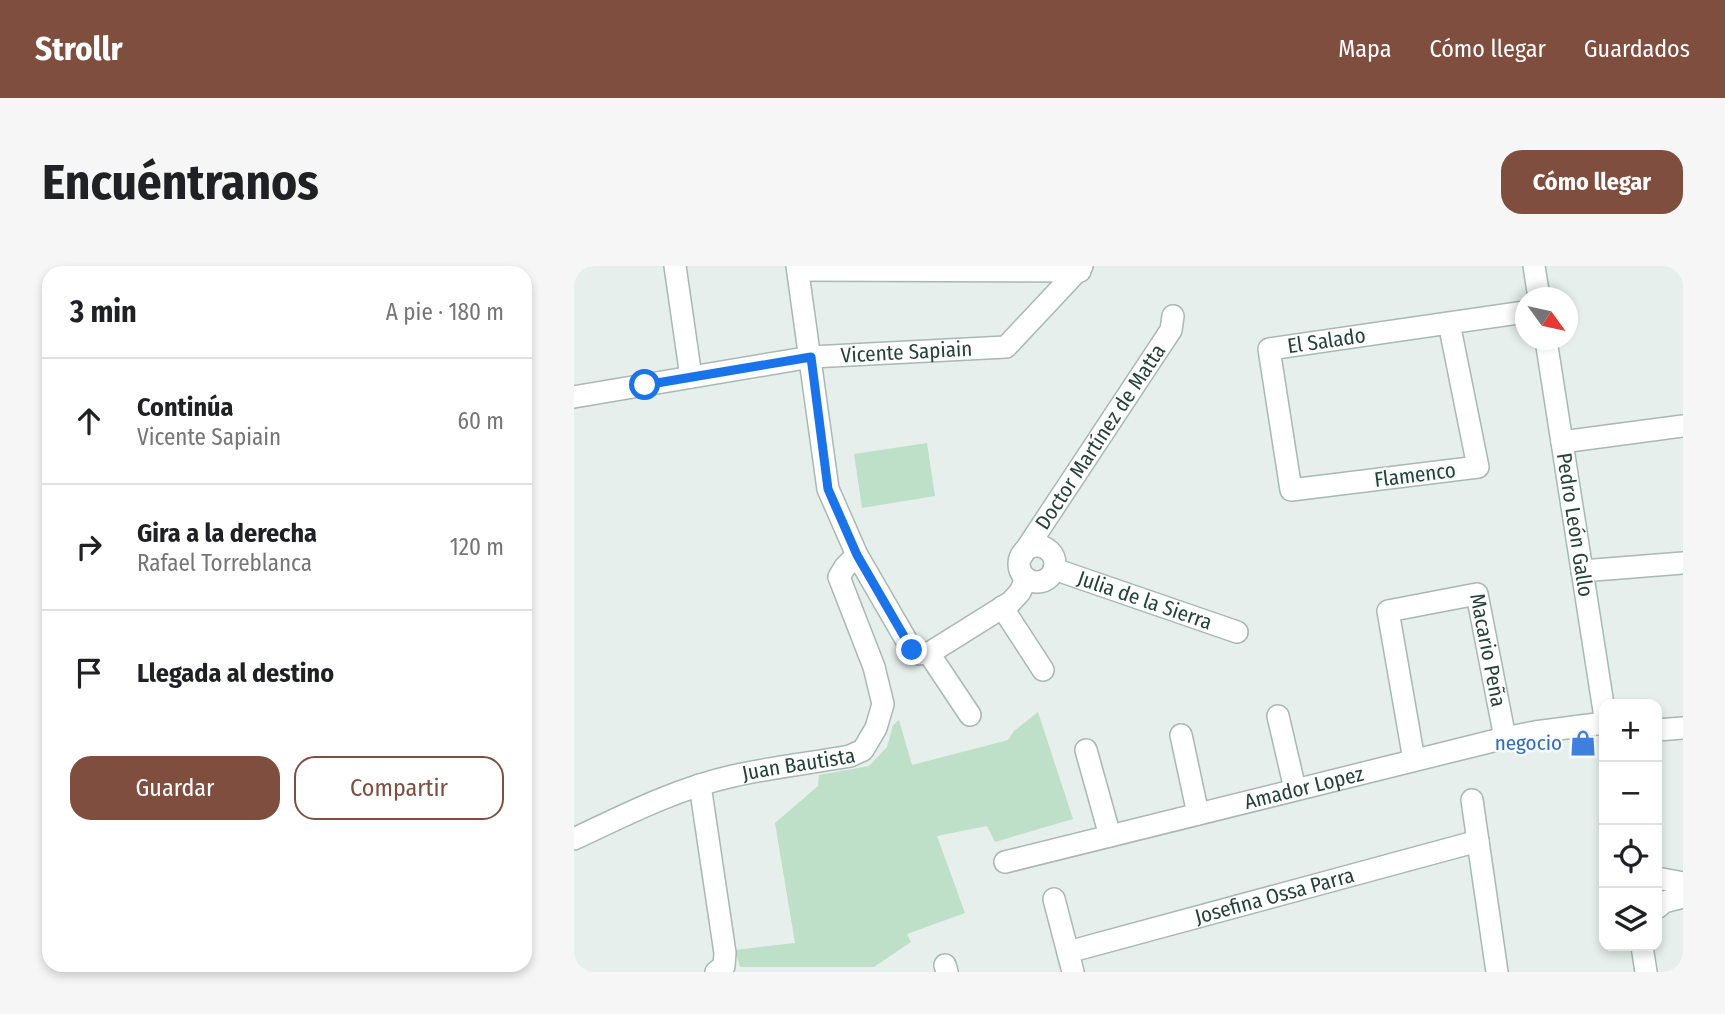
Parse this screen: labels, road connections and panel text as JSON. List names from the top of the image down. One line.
{"streets":{"street":["El Salado","Vicente Sapiain","Doctor Martínez de Matta","Flamenco","Pedro León Gallo","Julia de la Sierra","Macario Peña","Juan Bautista","Amador Lopez","Josefina Ossa Parra"]},"crossings":[["El Salado","Flamenco"],["Doctor Martínez de Matta","Julia de la Sierra"],["Macario Peña","Amador Lopez"]],"places":{"shop":["negocio"]},"north":"bottom right","page":{"header":"Strollr","nav":["Mapa","Cómo llegar","Guardados"],"buttons":["Cómo llegar",["Guardar","Compartir"]],"title":"Encuéntranos","heading":["3 min","A pie · 180 m"],"list":[["Continúa","Vicente Sapiain","60 m"],["Gira a la derecha","Rafael Torreblanca","120 m"],"Llegada al destino"],"map_buttons":["+","−"]}}
